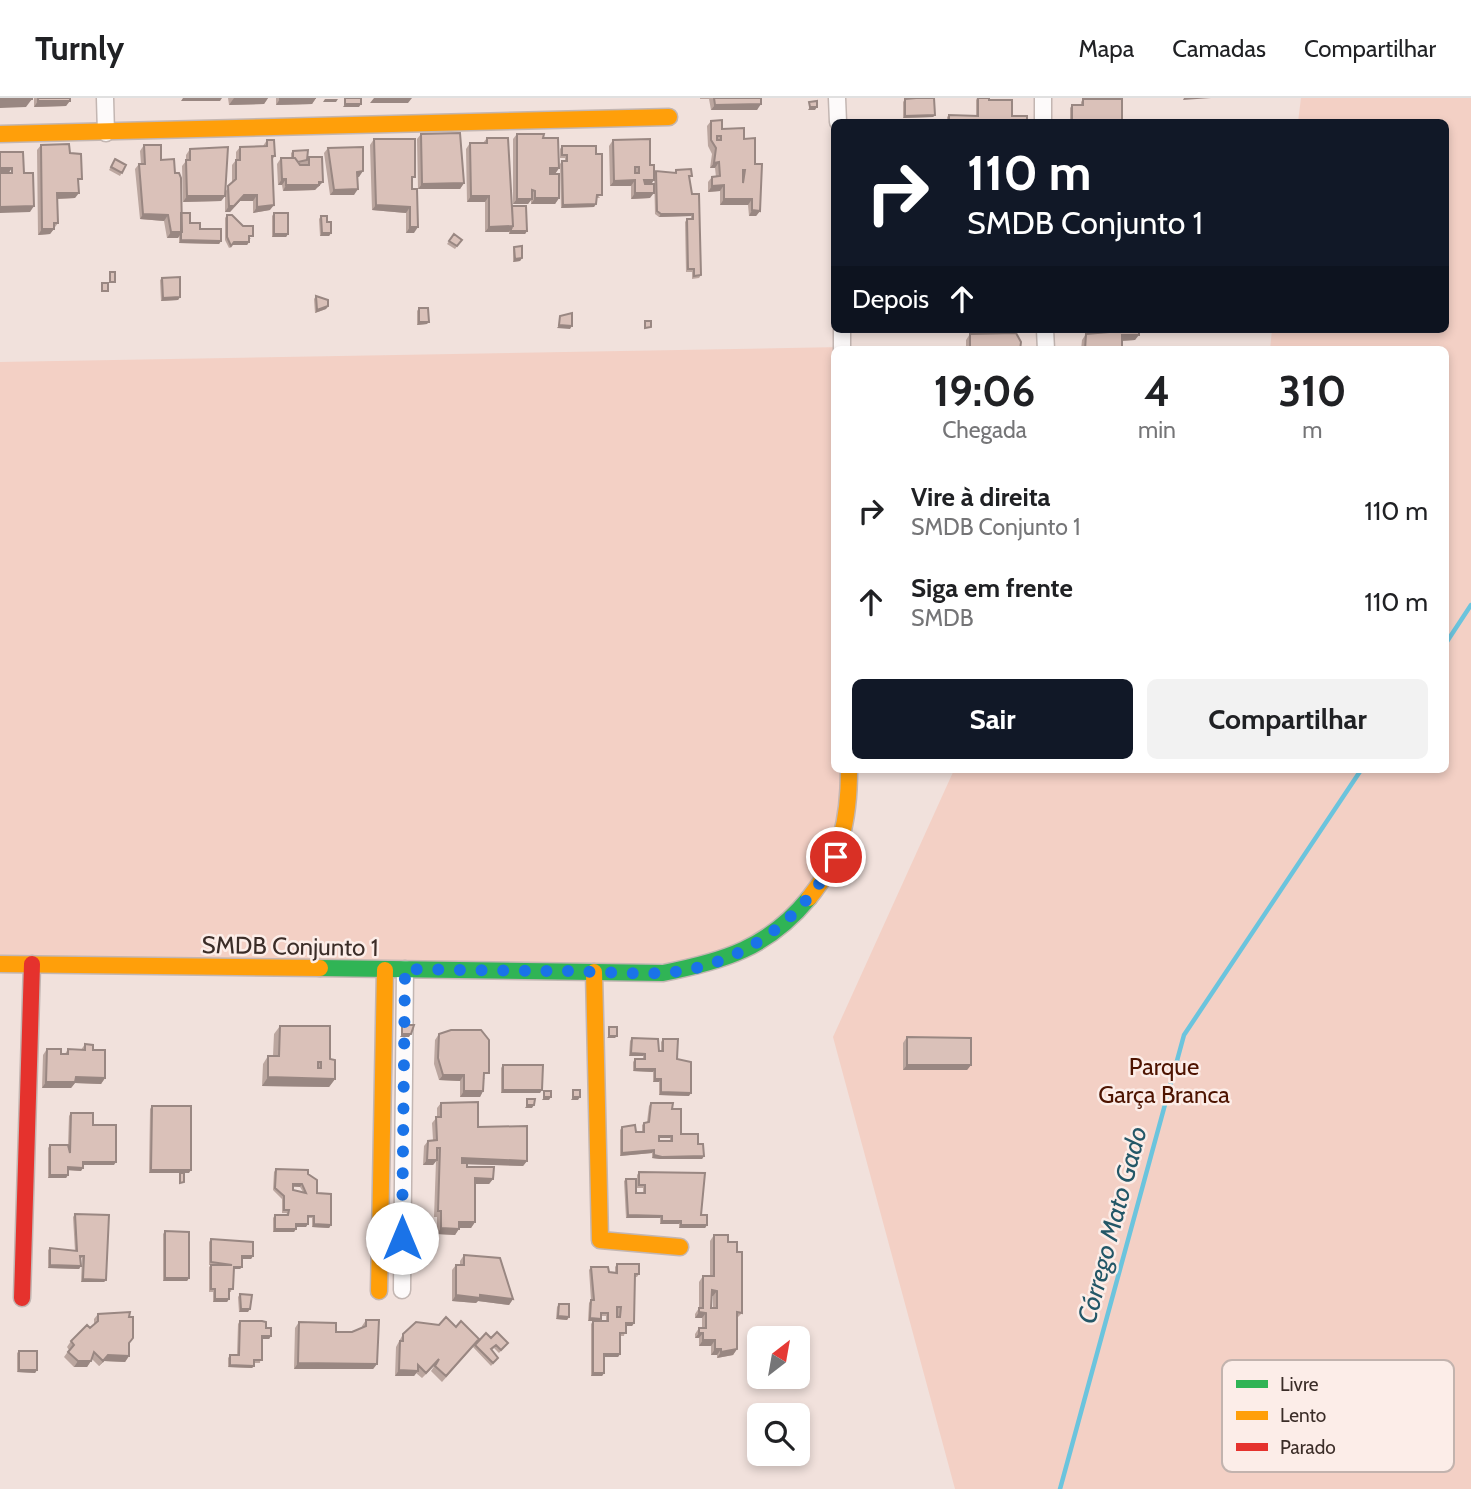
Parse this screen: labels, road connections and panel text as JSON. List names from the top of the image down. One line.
{"streets":{"street":["SMDB Conjunto 1"]},"water":["Córrego Mato Gado"],"parks":["Parque Garça Branca"],"legend":["Livre","Lento","Parado"],"north":"top right","page":{"header":"Turnly","nav":["Mapa","Camadas","Compartilhar"],"turn":["110 m","SMDB Conjunto 1"],"then":"Depois","eta":["19:06","Chegada","4","min","310","m"],"list":[{"name":"Vire à direita","note":"SMDB Conjunto 1","value":"110 m"},{"name":"Siga em frente","note":"SMDB","value":"110 m"}],"buttons":["Sair","Compartilhar"]}}
